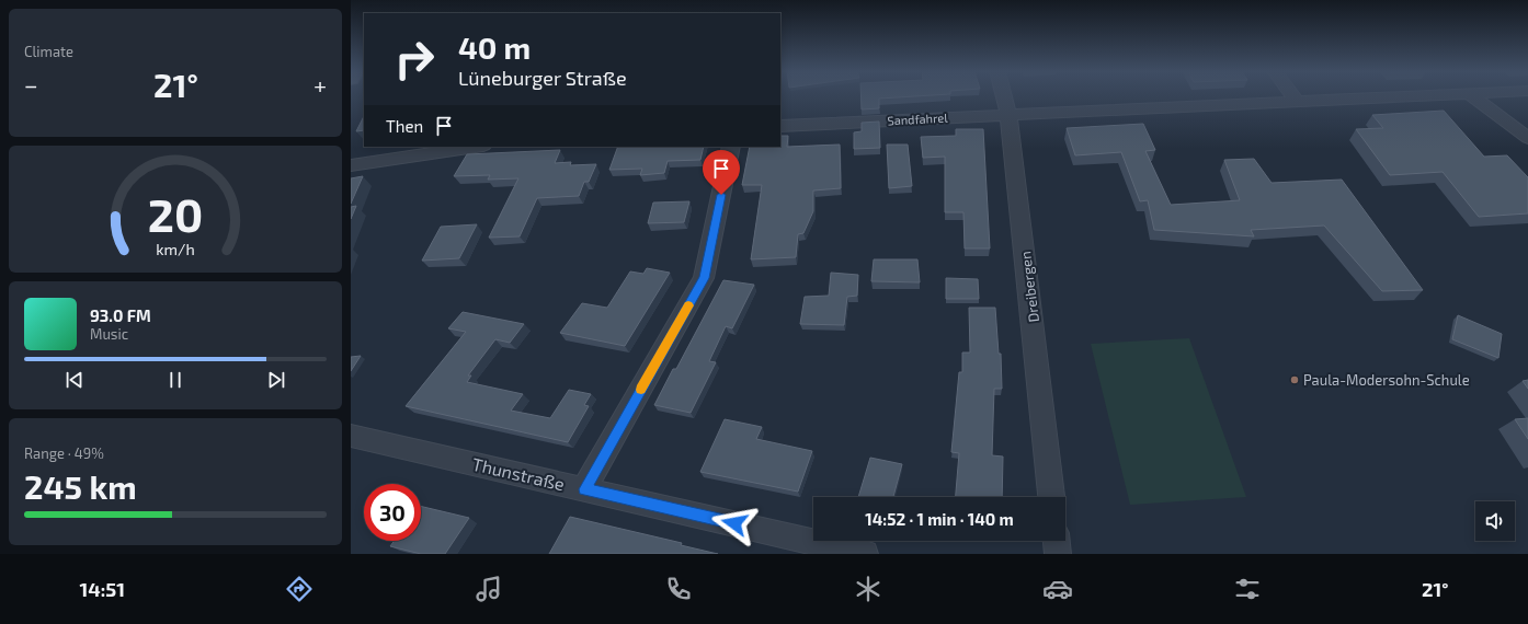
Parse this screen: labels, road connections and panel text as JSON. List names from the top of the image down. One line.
{"streets":{"street":["Sandfahrel","Dreibergen","Thunstraße"]},"crossings":[["Sandfahrel","Dreibergen"]],"places":["Paula-Modersohn-Schule"],"page":{"tile":["Climate",["Range · 49%","245 km"]],"turn":["40 m","Lüneburger Straße"],"heat":["−","21°","+"],"then":"Then","song":["93.0 FM","Music"],"limit":"30","trip":"14:52 · 1 min · 140 m","tabs":["14:51","21°"],"gauge":["20","km/h"]}}
